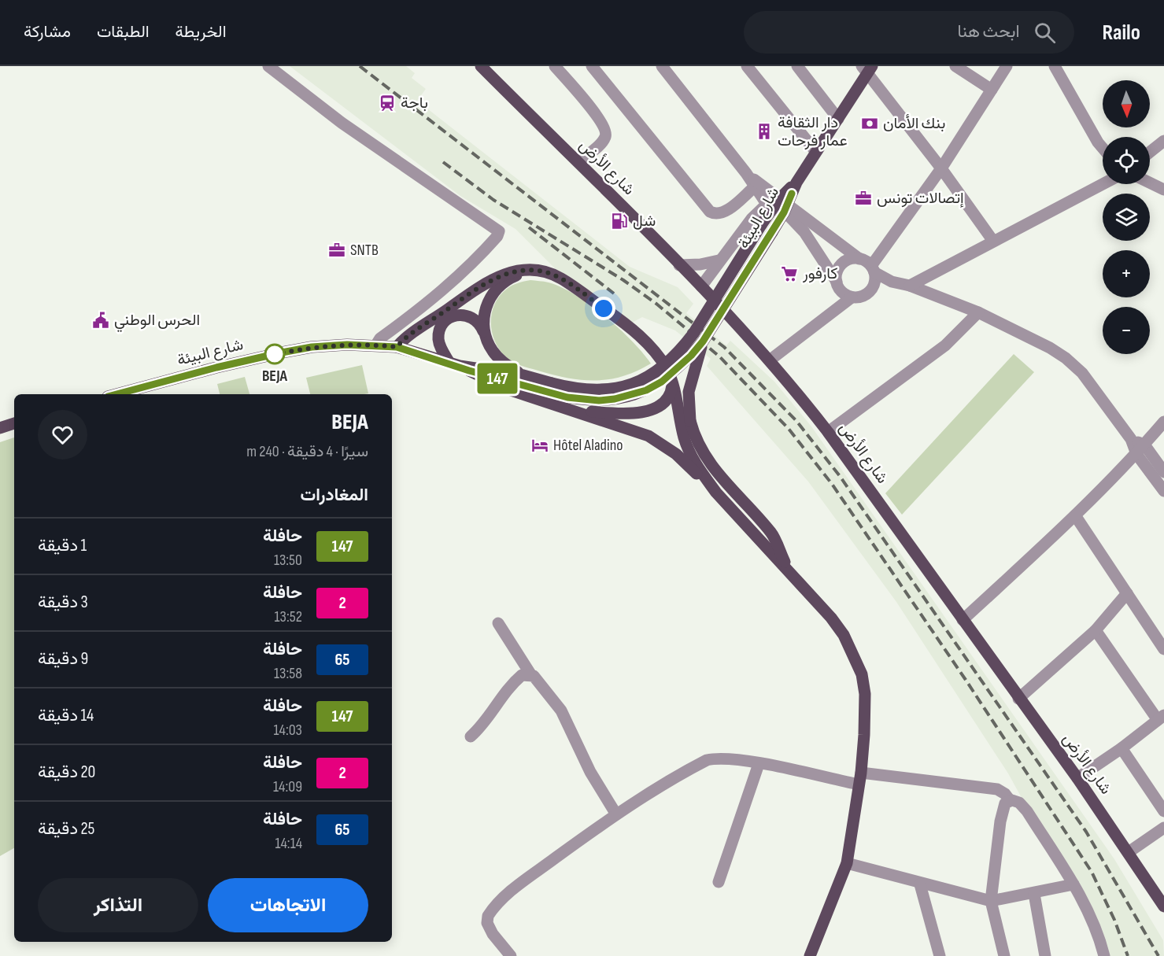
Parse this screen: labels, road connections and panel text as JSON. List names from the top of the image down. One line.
{"streets":{"main road":["شارع الأرض","شارع البيئة"]},"places":{"station":["باجة"],"bank":["بنك الأمان"],"building":["دار الثقافة عمار فرحات"],"office":["إتصالات تونس","SNTB"],"fuel station":["شل"],"supermarket":["كارفور"],"public building":["الحرس الوطني"],"other":["BEJA"],"hotel":["Hôtel Aladino"]},"lines":["bus line 147"],"north":"bottom","page":{"header":"Railo","search":"ابحث هنا","nav":["الخريطة","الطبقات","مشاركة"],"on_map":"147","map_buttons":["+","−"],"heading":[["BEJA","سيرًا · 4 دقيقة · 240 m"],"المغادرات"],"list":[{"mark":"147","name":"حافلة","note":"13:50","value":"1 دقيقة"},{"mark":"2","name":"حافلة","note":"13:52","value":"3 دقيقة"},{"mark":"65","name":"حافلة","note":"13:58","value":"9 دقيقة"},{"mark":"147","name":"حافلة","note":"14:03","value":"14 دقيقة"},{"mark":"2","name":"حافلة","note":"14:09","value":"20 دقيقة"},{"mark":"65","name":"حافلة","note":"14:14","value":"25 دقيقة"}],"buttons":["الاتجاهات","التذاكر"]}}
